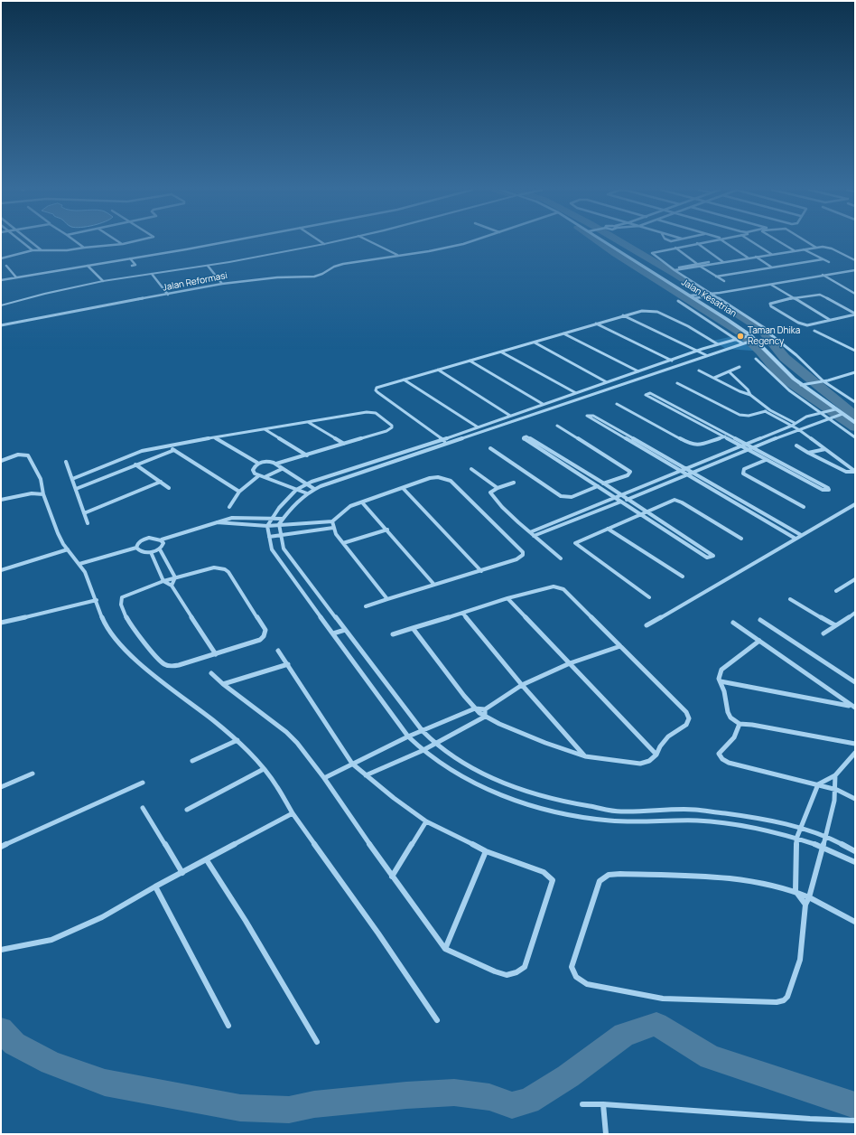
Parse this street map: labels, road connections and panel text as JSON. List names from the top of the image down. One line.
{"streets":{"street":["Jalan Reformasi","Jalan Kesatrian"]},"places":["Taman Dhika Regency"]}
